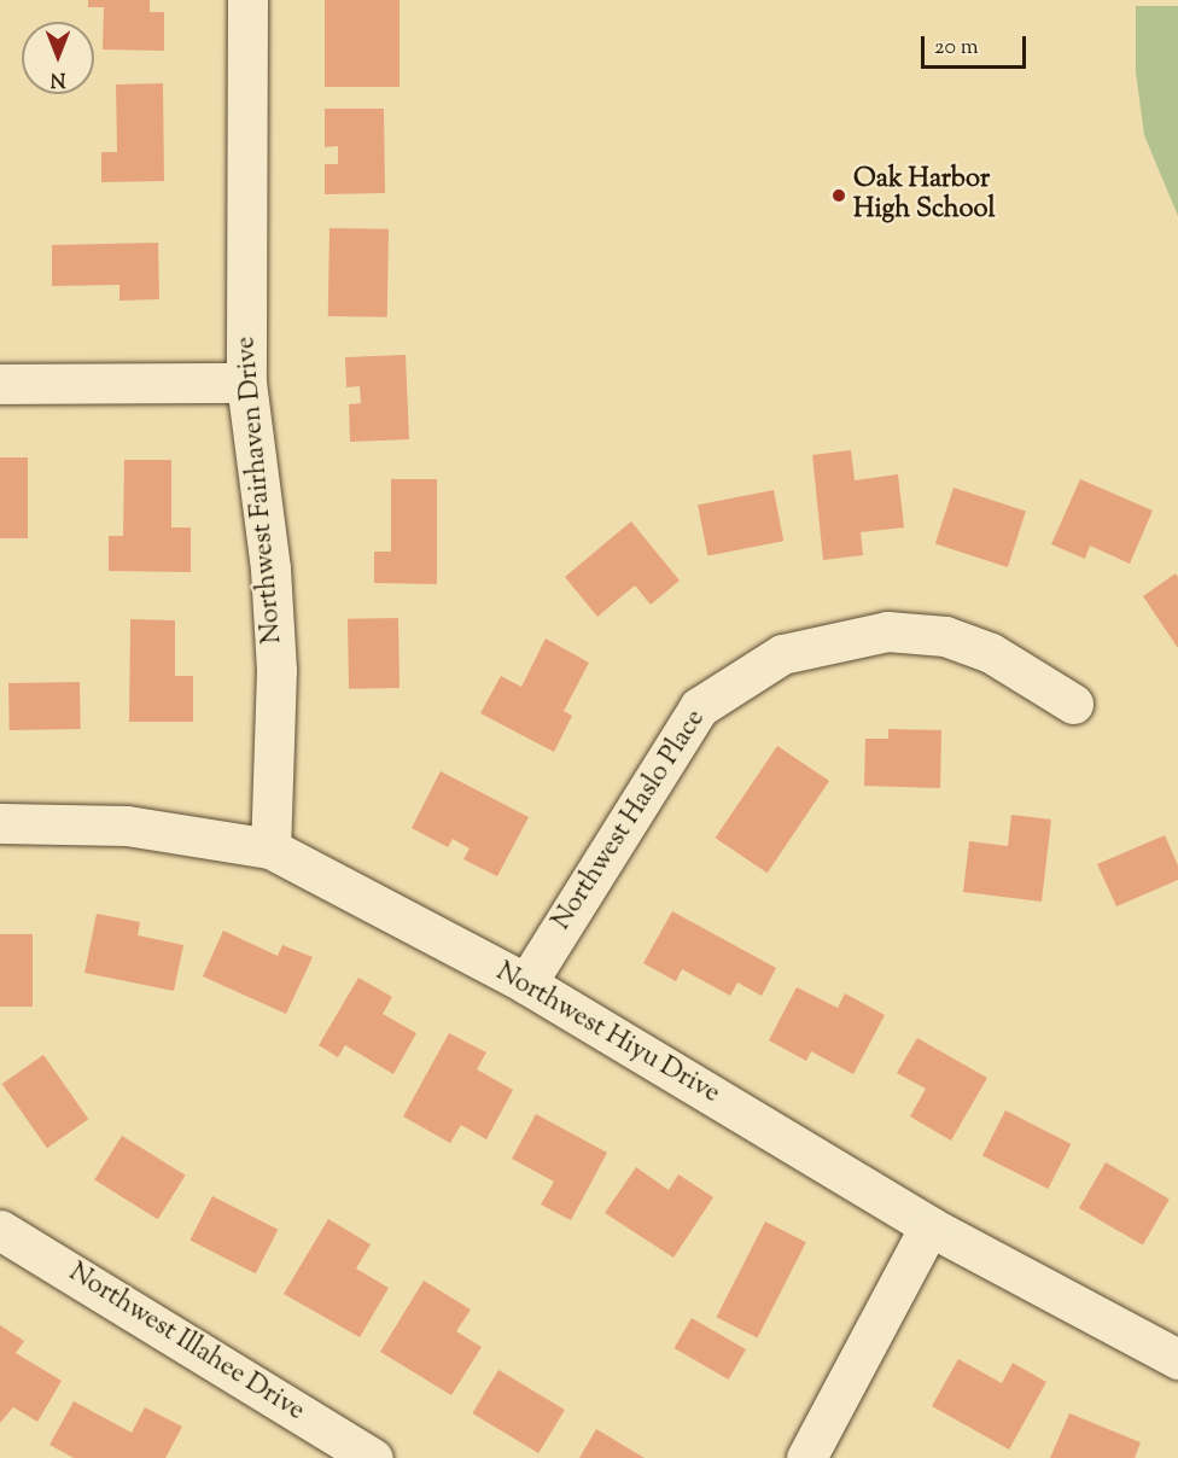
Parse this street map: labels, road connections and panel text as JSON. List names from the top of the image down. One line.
{"streets":{"street":["Northwest Fairhaven Drive","Northwest Haslo Place","Northwest Hiyu Drive","Northwest Illahee Drive"]},"crossings":[["Northwest Fairhaven Drive","Northwest Hiyu Drive"],["Northwest Haslo Place","Northwest Hiyu Drive"]],"places":["Oak Harbor High School"],"scale_bar":"20 m","north":"bottom"}
